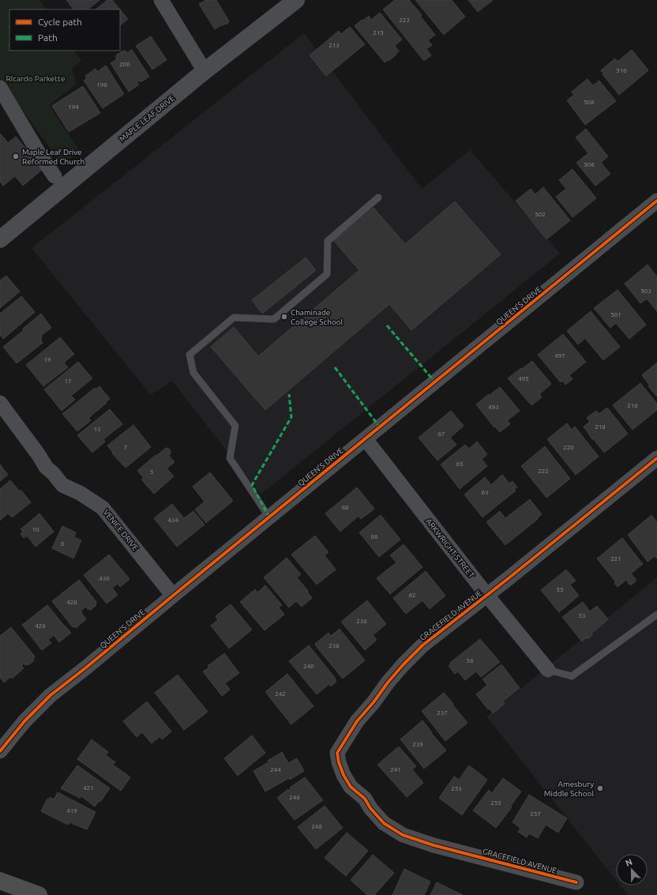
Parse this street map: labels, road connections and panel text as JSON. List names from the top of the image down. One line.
{"streets":{"street":["MAPLE LEAF DRIVE","QUEEN'S DRIVE","VENICE DRIVE","ARKWRIGHT STREET","GRACEFIELD AVENUE"]},"crossings":[["QUEEN'S DRIVE","VENICE DRIVE"],["QUEEN'S DRIVE","ARKWRIGHT STREET"],["ARKWRIGHT STREET","GRACEFIELD AVENUE"]],"parks":["RIcardo Parkette"],"places":["Maple Leaf Drive Reformed Church","Chaminade College School","Amesbury Middle School"],"house_numbers":["223","215","213","200","510","196","508","194","506","502","503","501","497","19","495","17","216","493","218","13","67","7","220","65","222","5","63","68","434","10","66","8","221","430","55","62","428","53","236","426","238","56","240","242","237","239","244","241","421","253","246","255","419","257","248"],"legend":["Cycle path","Path"],"north":"top"}
